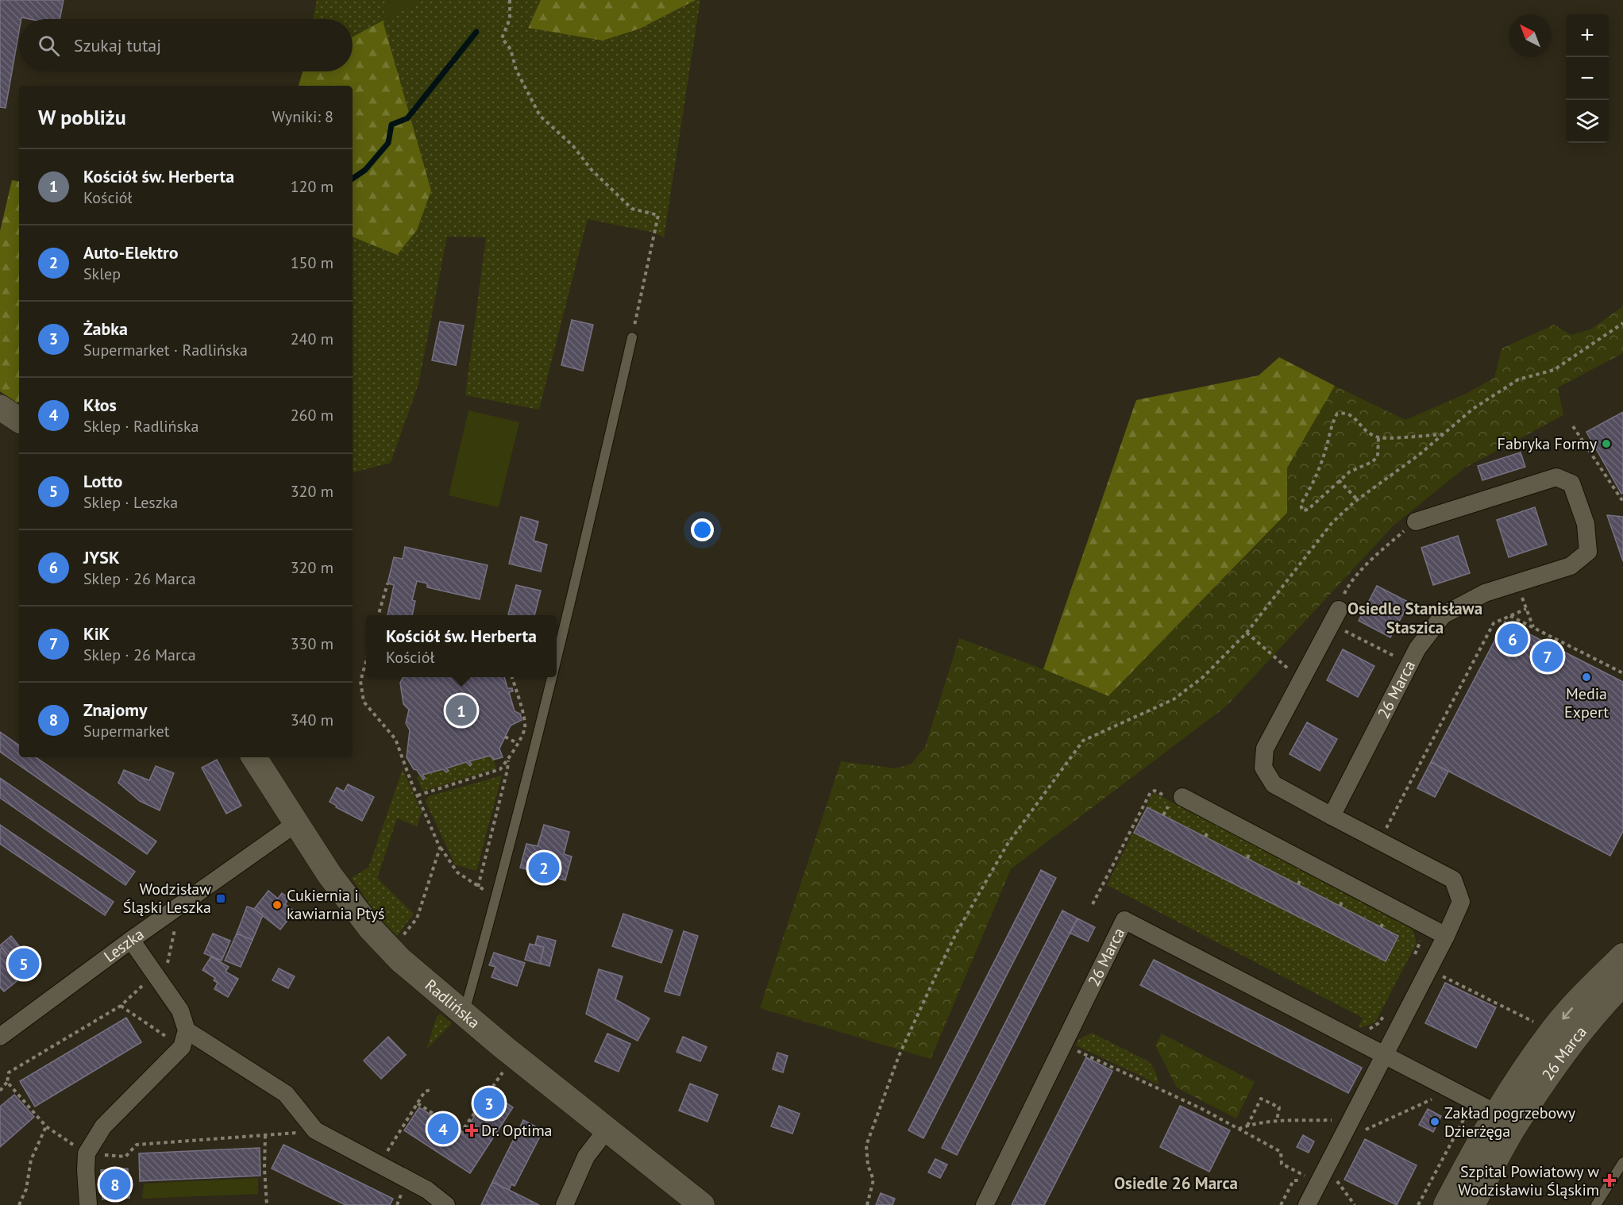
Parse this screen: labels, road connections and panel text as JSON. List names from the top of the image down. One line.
{"streets":{"street":["26 Marca","Leszka","Radlińska"]},"crossings":[["Leszka","Radlińska"]],"districts":["Osiedle Stanisława Staszica","Osiedle 26 Marca"],"places":{"other":["Fabryka Formy","Media Expert","Cukiernia i kawiarnia Ptyś","Zakład pogrzebowy Dzierżęga"],"transit":["Wodzisław Śląski Leszka"],"health":["Dr. Optima","Szpital Powiatowy w Wodzisławiu Śląskim"]},"north":"top left","page":{"map_buttons":["+","−"],"search":"Szukaj tutaj","heading":["W pobliżu","Wyniki: 8"],"list":[{"mark":"1","name":"Kościół św. Herberta","note":"Kościół","value":"120 m"},{"mark":"2","name":"Auto-Elektro","note":"Sklep","value":"150 m"},{"mark":"3","name":"Żabka","note":"Supermarket · Radlińska","value":"240 m"},{"mark":"4","name":"Kłos","note":"Sklep · Radlińska","value":"260 m"},{"mark":"5","name":"Lotto","note":"Sklep · Leszka","value":"320 m"},{"mark":"6","name":"JYSK","note":"Sklep · 26 Marca","value":"320 m"},{"mark":"7","name":"KiK","note":"Sklep · 26 Marca","value":"330 m"},{"mark":"8","name":"Znajomy","note":"Supermarket","value":"340 m"}],"popup":["Kościół św. Herberta","Kościół"],"pins":["6","7","1","2","5","3","4","8"]}}
